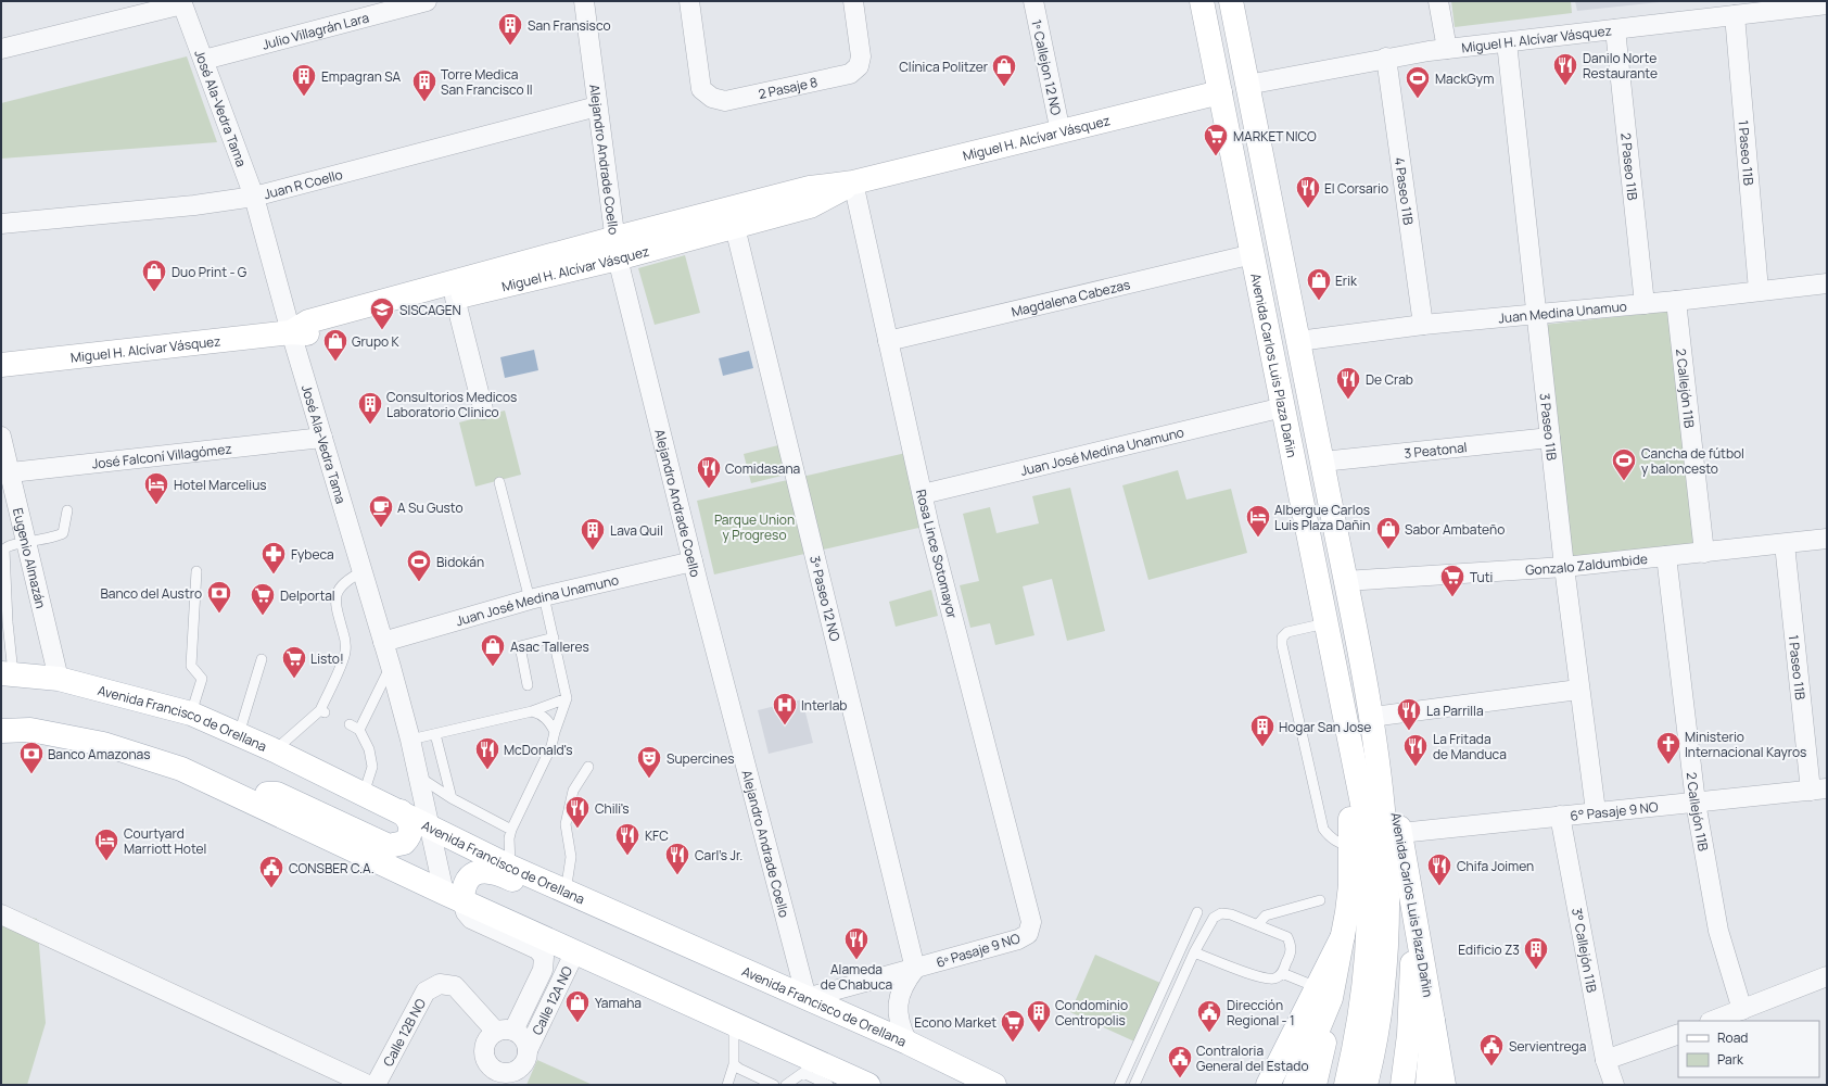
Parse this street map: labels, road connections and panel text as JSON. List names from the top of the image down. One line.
{"streets":{"main road":["Miguel H. Alcívar Vásquez","Avenida Carlos Luis Plaza Dañin","Avenida Francisco de Orellana"],"street":["Julio Villagrán Lara","1º Callejon 12 NO","2 Pasaje 8","José Ala-Vedra Tama","1 Paseo 11B","Alejandro Andrade Coello","2 Paseo 11B","Juan R Coello","4 Paseo 11B","Magdalena Cabezas","Juan Medina Unamuo","2 Callejón 11B","3 Paseo 11B","3 Peatonal","Juan José Medina Unamuno","José Falconí Villagómez","Rosa Lince Sotomayor","Eugenio Almazán","Gonzalo Zaldumbide","3º Paseo 12 NO","6° Pasaje 9 NO","6º Pasaje 9 NO","3° Callejón 11B","Calle 12A NO","Calle 12B NO"]},"crossings":[["Julio Villagrán Lara","José Ala-Vedra Tama"],["Miguel H. Alcívar Vásquez","1º Callejon 12 NO"],["Miguel H. Alcívar Vásquez","José Ala-Vedra Tama"],["Miguel H. Alcívar Vásquez","1 Paseo 11B"],["Miguel H. Alcívar Vásquez","Alejandro Andrade Coello"],["Miguel H. Alcívar Vásquez","2 Paseo 11B"],["Miguel H. Alcívar Vásquez","4 Paseo 11B"],["Miguel H. Alcívar Vásquez","Avenida Carlos Luis Plaza Dañin"],["Miguel H. Alcívar Vásquez","3 Paseo 11B"],["Miguel H. Alcívar Vásquez","Rosa Lince Sotomayor"],["Miguel H. Alcívar Vásquez","3º Paseo 12 NO"],["José Ala-Vedra Tama","Juan R Coello"],["José Ala-Vedra Tama","Juan José Medina Unamuno"],["José Ala-Vedra Tama","José Falconí Villagómez"],["José Ala-Vedra Tama","Avenida Francisco de Orellana"],["José Ala-Vedra Tama","Calle 12A NO"],["1 Paseo 11B","Juan Medina Unamuo"],["1 Paseo 11B","Gonzalo Zaldumbide"],["1 Paseo 11B","6° Pasaje 9 NO"],["Alejandro Andrade Coello","Juan R Coello"],["Alejandro Andrade Coello","Juan José Medina Unamuno"],["Alejandro Andrade Coello","Avenida Francisco de Orellana"],["Alejandro Andrade Coello","6º Pasaje 9 NO"],["2 Paseo 11B","Juan Medina Unamuo"],["4 Paseo 11B","Juan Medina Unamuo"],["Magdalena Cabezas","Avenida Carlos Luis Plaza Dañin"],["Magdalena Cabezas","Rosa Lince Sotomayor"],["Juan Medina Unamuo","Avenida Carlos Luis Plaza Dañin"],["Juan Medina Unamuo","2 Callejón 11B"],["Juan Medina Unamuo","3 Paseo 11B"],["Avenida Carlos Luis Plaza Dañin","3 Peatonal"],["Avenida Carlos Luis Plaza Dañin","Juan José Medina Unamuno"],["Avenida Carlos Luis Plaza Dañin","Gonzalo Zaldumbide"],["Avenida Carlos Luis Plaza Dañin","6° Pasaje 9 NO"],["2 Callejón 11B","Gonzalo Zaldumbide"],["2 Callejón 11B","6° Pasaje 9 NO"],["3 Paseo 11B","3 Peatonal"],["3 Paseo 11B","Gonzalo Zaldumbide"],["3 Paseo 11B","6° Pasaje 9 NO"],["Juan José Medina Unamuno","Rosa Lince Sotomayor"],["José Falconí Villagómez","Eugenio Almazán"],["Rosa Lince Sotomayor","6º Pasaje 9 NO"],["Eugenio Almazán","Avenida Francisco de Orellana"],["3º Paseo 12 NO","6º Pasaje 9 NO"],["Avenida Francisco de Orellana","6º Pasaje 9 NO"],["6° Pasaje 9 NO","3° Callejón 11B"],["Calle 12A NO","Calle 12B NO"]],"parks":["Parque Union y Progreso"],"places":{"building":["San Fransisco","Empagran SA","Torre Medica San Francisco II","Consultorios Medicos Laboratorio Clinico","Lava Quil","Hogar San Jose","Edificio Z3","Condominio Centropolis"],"restaurant":["Danilo Norte Restaurante","El Corsario","De Crab","Comidasana","La Parrilla","La Fritada de Manduca","McDonald's","Chili's","KFC","Carl's Jr.","Chifa Joimen","Alameda de Chabuca"],"shop":["Clínica Politzer","Duo Print - G","Erik","Grupo K","Sabor Ambateño","Asac Talleres","Yamaha"],"sports":["MackGym","Cancha de fútbol y baloncesto","Bidokán"],"supermarket":["MARKET NICO","Tuti","Delportal","Listo!","Econo Market"],"school or university":["SISCAGEN"],"hotel":["Hotel Marcelius","Albergue Carlos Luis Plaza Dañin","Courtyard Marriott Hotel"],"cafe":["A Su Gusto"],"pharmacy":["Fybeca"],"bank":["Banco del Austro","Banco Amazonas"],"hospital":["Interlab"],"church":["Ministerio Internacional Kayros"],"theatre":["Supercines"],"public building":["CONSBER C.A.","Dirección Regional - 1","Servientrega","Contraloria General del Estado"]},"legend":["Road","Park"]}
